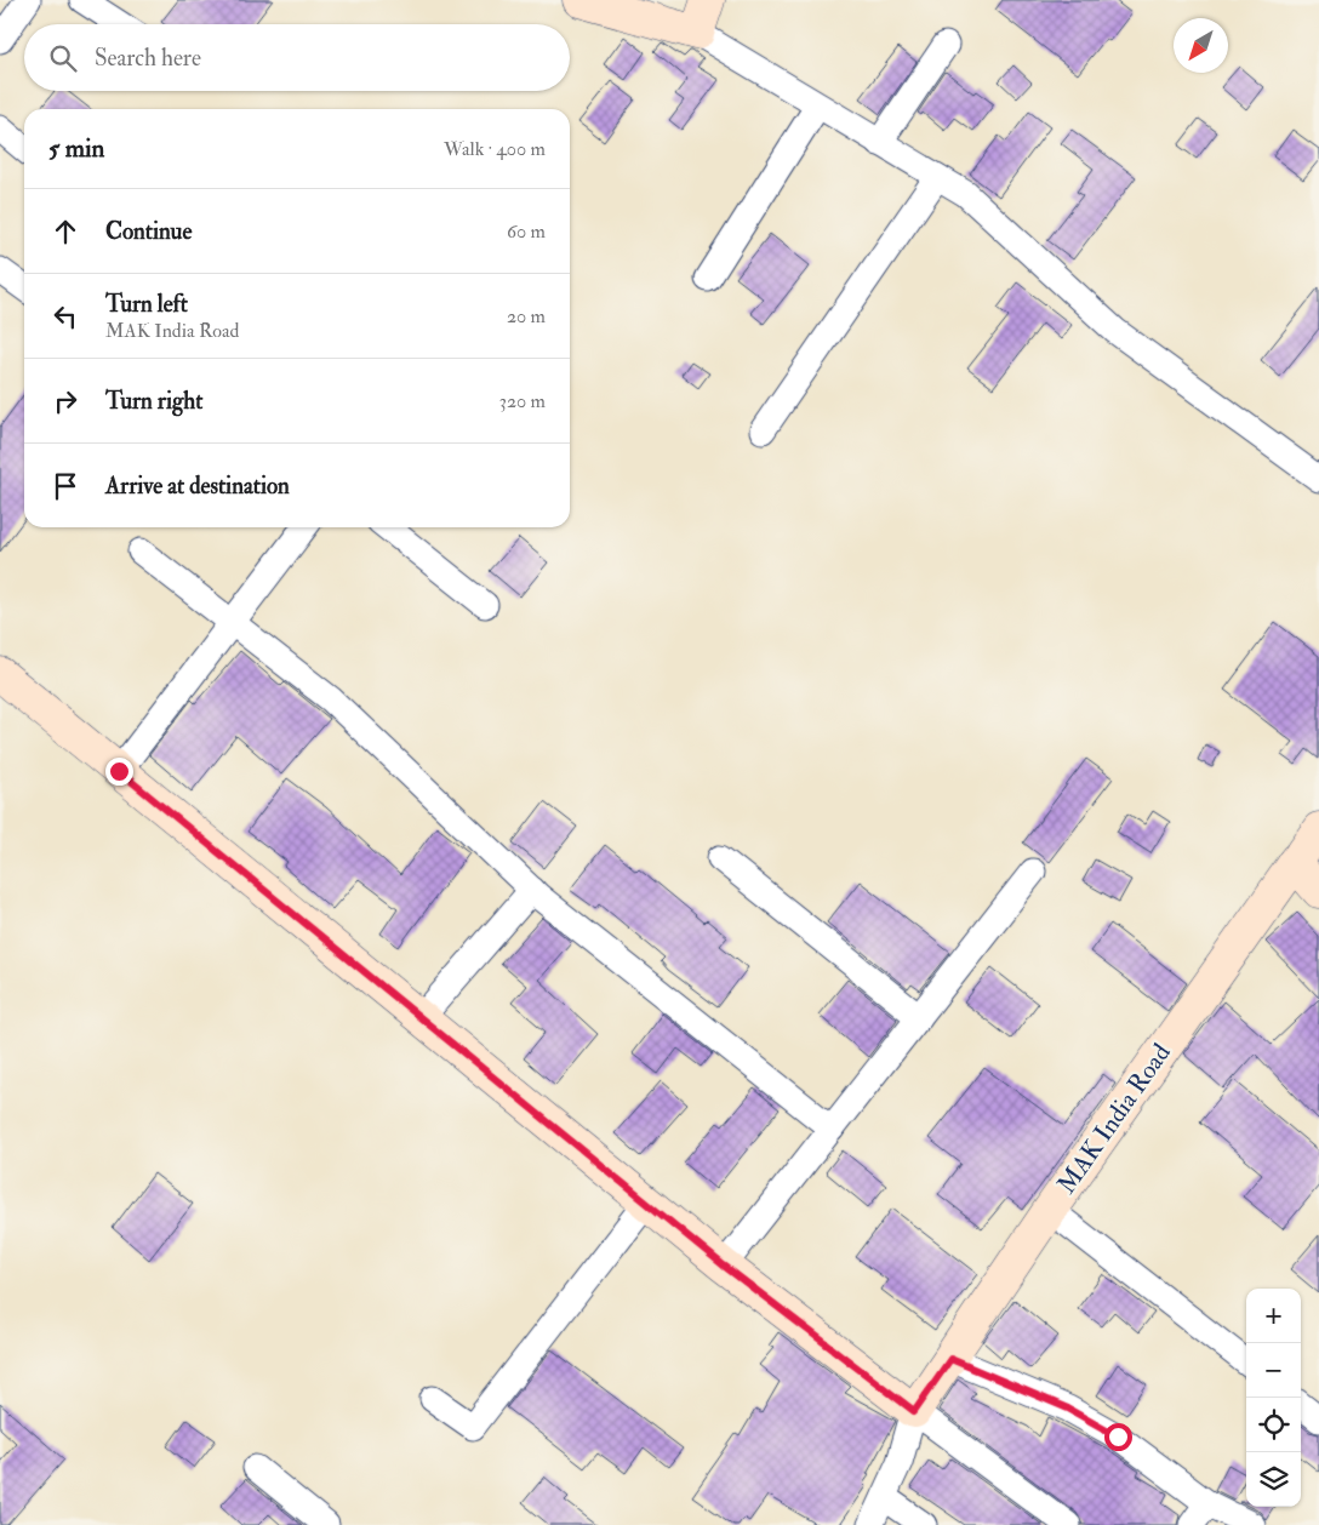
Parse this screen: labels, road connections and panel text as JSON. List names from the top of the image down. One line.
{"streets":{"street":["MAK India Road"]},"north":"bottom left","page":{"search":"Search here","heading":["5 min","Walk · 400 m"],"list":[["Continue","60 m"],["Turn left","MAK India Road","20 m"],["Turn right","320 m"],"Arrive at destination"],"map_buttons":["+","−"]}}
